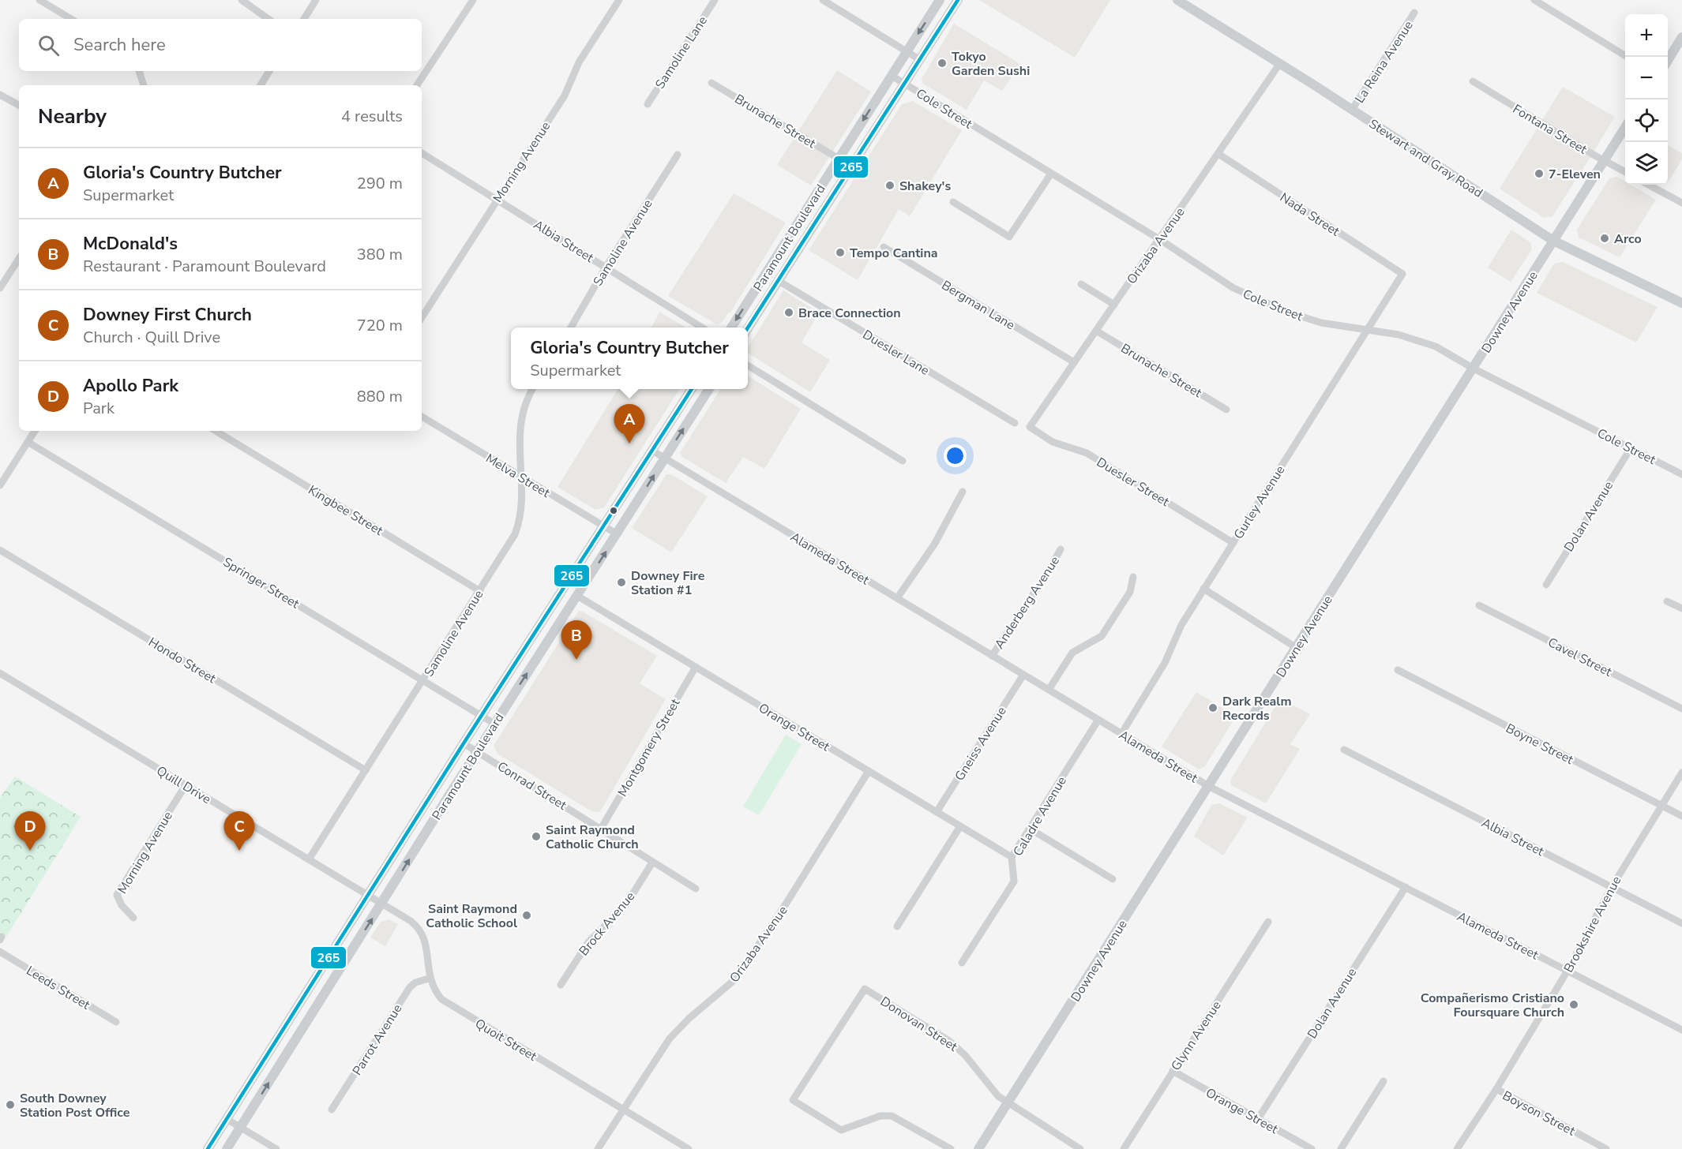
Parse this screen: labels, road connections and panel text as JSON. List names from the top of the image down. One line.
{"streets":{"main road":["Stewart and Gray Road","Paramount Boulevard","Downey Avenue"],"street":["Samoline Lane","La Reina Avenue","Cole Street","Brunache Street","Fontana Street","Morning Avenue","Nada Street","Albia Street","Samoline Avenue","Orizaba Avenue","Bergman Lane","Duesler Lane","Melva Street","Duesler Street","Gurley Avenue","Kingbee Street","Dolan Avenue","Alameda Street","Springer Street","Anderberg Avenue","Cavel Street","Hondo Street","Orange Street","Gneiss Avenue","Boyne Street","Montgomery Street","Quill Drive","Conrad Street","Caladre Avenue","Brock Avenue","Brookshire Avenue","Leeds Street","Donovan Street","Glynn Avenue","Parrot Avenue","Quoit Street","Boyson Street"]},"crossings":[["La Reina Avenue","Stewart and Gray Road"],["Cole Street","Paramount Boulevard"],["Cole Street","Orizaba Avenue"],["Cole Street","Downey Avenue"],["Cole Street","Gurley Avenue"],["Cole Street","Dolan Avenue"],["Brunache Street","Paramount Boulevard"],["Brunache Street","Orizaba Avenue"],["Fontana Street","Downey Avenue"],["Stewart and Gray Road","Orizaba Avenue"],["Stewart and Gray Road","Downey Avenue"],["Morning Avenue","Albia Street"],["Morning Avenue","Quill Drive"],["Nada Street","Orizaba Avenue"],["Nada Street","Gurley Avenue"],["Paramount Boulevard","Duesler Lane"],["Paramount Boulevard","Melva Street"],["Paramount Boulevard","Alameda Street"],["Paramount Boulevard","Springer Street"],["Paramount Boulevard","Orange Street"],["Paramount Boulevard","Quill Drive"],["Paramount Boulevard","Conrad Street"],["Paramount Boulevard","Quoit Street"],["Albia Street","Samoline Avenue"],["Albia Street","Brookshire Avenue"],["Samoline Avenue","Melva Street"],["Samoline Avenue","Kingbee Street"],["Samoline Avenue","Springer Street"],["Samoline Avenue","Hondo Street"],["Samoline Avenue","Quill Drive"],["Orizaba Avenue","Bergman Lane"],["Orizaba Avenue","Duesler Street"],["Orizaba Avenue","Orange Street"],["Orizaba Avenue","Quoit Street"],["Downey Avenue","Alameda Street"],["Downey Avenue","Donovan Street"],["Duesler Street","Gurley Avenue"],["Gurley Avenue","Alameda Street"],["Dolan Avenue","Alameda Street"],["Dolan Avenue","Orange Street"],["Alameda Street","Anderberg Avenue"],["Alameda Street","Gneiss Avenue"],["Alameda Street","Caladre Avenue"],["Alameda Street","Brookshire Avenue"],["Orange Street","Gneiss Avenue"],["Orange Street","Montgomery Street"],["Orange Street","Caladre Avenue"],["Orange Street","Glynn Avenue"],["Boyne Street","Brookshire Avenue"],["Montgomery Street","Conrad Street"],["Quill Drive","Quoit Street"],["Conrad Street","Brock Avenue"],["Brookshire Avenue","Boyson Street"],["Parrot Avenue","Quoit Street"]],"places":["Tokyo Garden Sushi","7-Eleven","Shakey's","Arco","Tempo Cantina","Brace Connection","Downey Fire Station #1","Dark Realm Records","Saint Raymond Catholic Church","Saint Raymond Catholic School","Compañerismo Cristiano Foursquare Church","South Downey Station Post Office"],"lines":["transit line 265"],"page":{"map_buttons":["+","−"],"search":"Search here","heading":["Nearby","4 results"],"list":[{"mark":"A","name":"Gloria's Country Butcher","note":"Supermarket","value":"290 m"},{"mark":"B","name":"McDonald's","note":"Restaurant · Paramount Boulevard","value":"380 m"},{"mark":"C","name":"Downey First Church","note":"Church · Quill Drive","value":"720 m"},{"mark":"D","name":"Apollo Park","note":"Park","value":"880 m"}],"popup":["Gloria's Country Butcher","Supermarket"],"pins":["A","B","C","D"]}}
